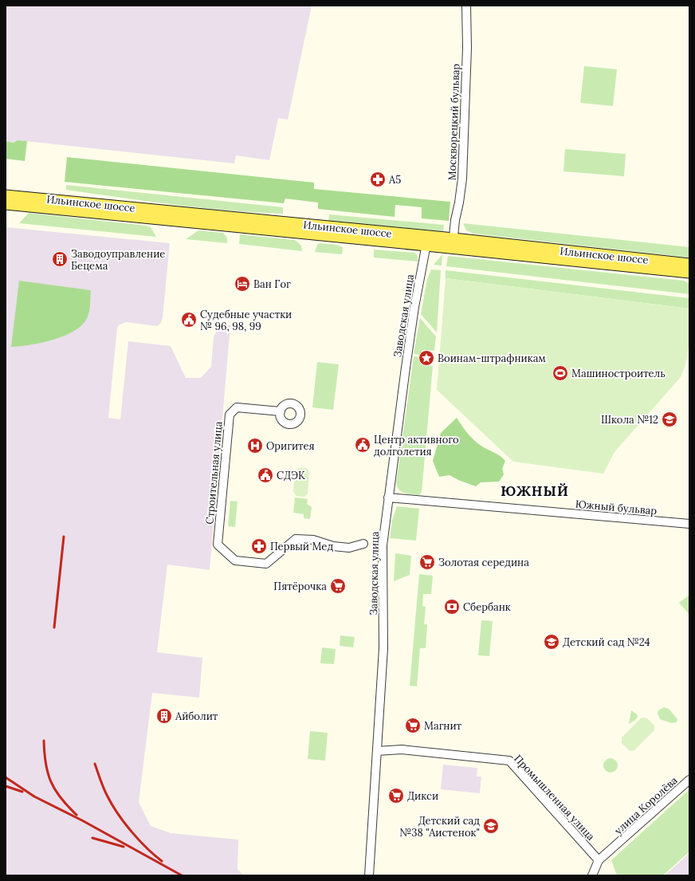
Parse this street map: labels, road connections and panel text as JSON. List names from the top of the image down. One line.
{"streets":{"main road":["Ильинское шоссе"],"street":["Москворецкий бульвар","Заводская улица","Строительная улица","Южный бульвар","Промышленная улица","улица Королёва"]},"crossings":[["Москворецкий бульвар","Ильинское шоссе"],["Ильинское шоссе","Заводская улица"],["Заводская улица","Южный бульвар"],["Заводская улица","Промышленная улица"],["Промышленная улица","улица Королёва"]],"districts":["ЮЖНЫЙ"],"places":{"pharmacy":["А5","Первый Мед"],"building":["Заводоуправление Бецема","Айболит"],"hotel":["Ван Гог"],"public building":["Судебные участки № 96, 98, 99","Центр активного долголетия","СДЭК"],"place":["Воинам-штрафникам"],"sports":["Машиностроитель"],"school or university":["Школа №12","Детский сад №24","Детский сад №38 \"Аистенок\""],"hospital":["Оригитея"],"supermarket":["Золотая середина","Пятёрочка","Магнит","Дикси"],"bank":["Сбербанк"]}}
